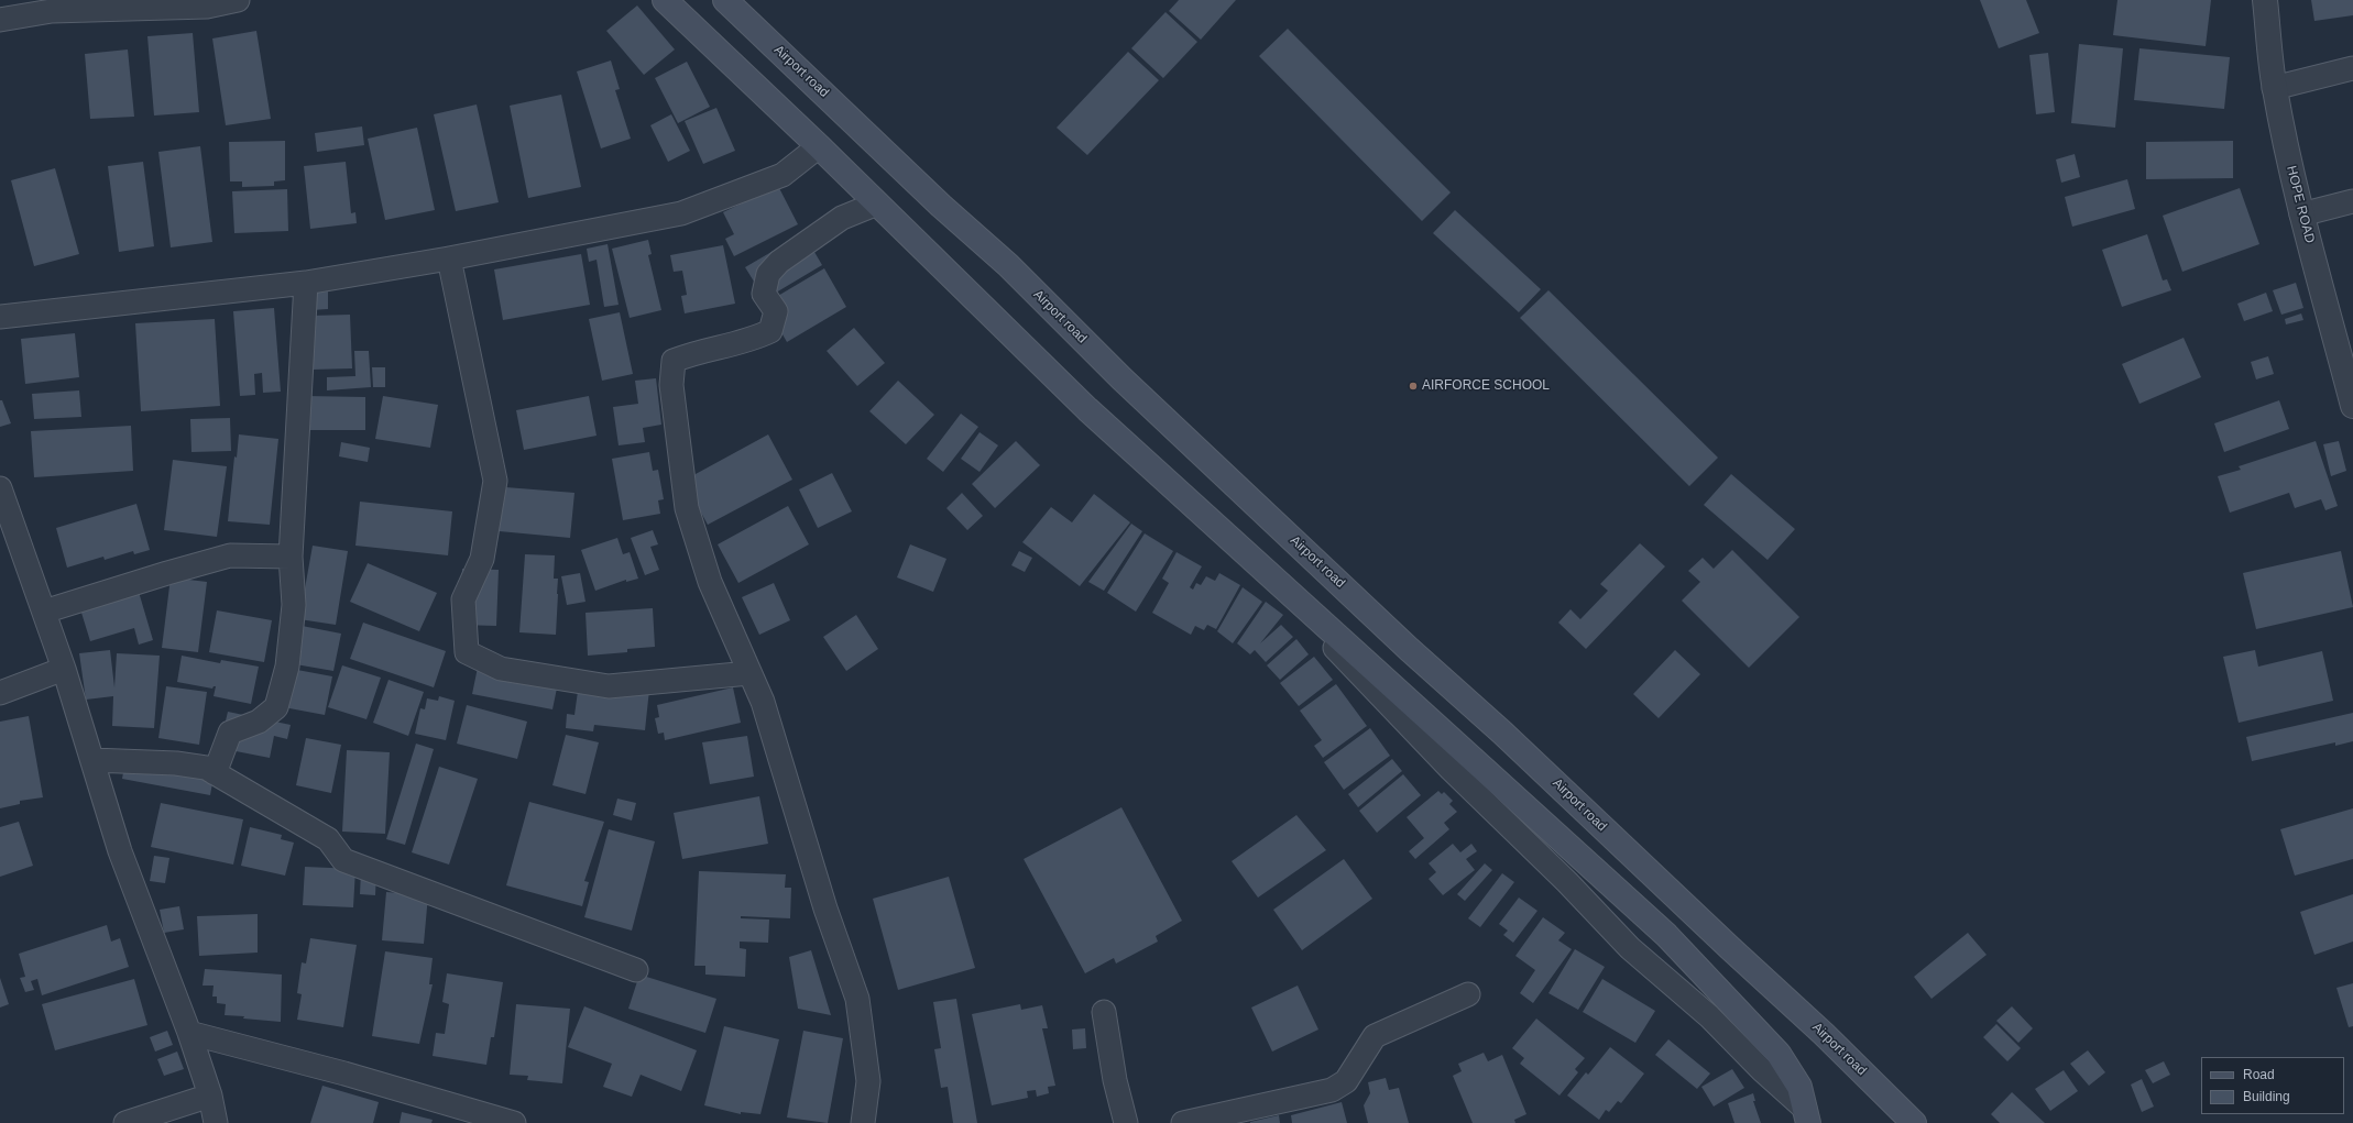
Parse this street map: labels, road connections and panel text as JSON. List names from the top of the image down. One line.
{"streets":{"main road":["Airport road"],"street":["HOPE ROAD"]},"places":["AIRFORCE SCHOOL"],"legend":["Road","Building"]}
